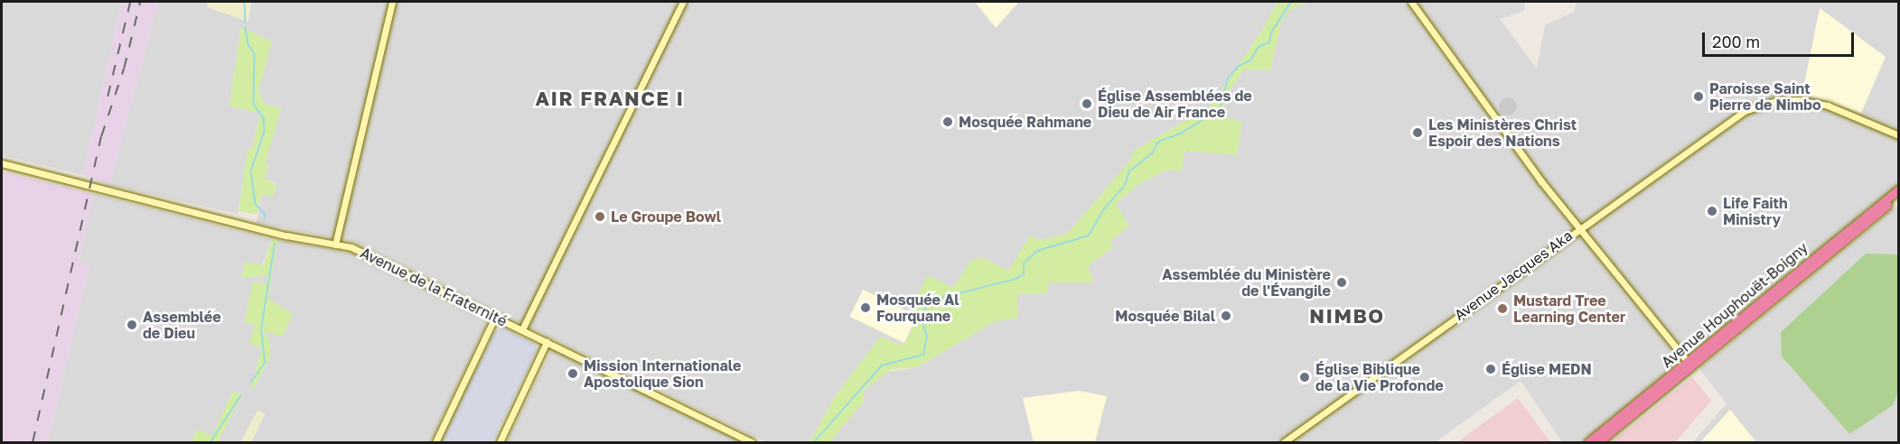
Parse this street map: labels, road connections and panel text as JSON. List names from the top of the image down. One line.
{"streets":{"highway":["Avenue Houphouët-Boigny"],"street":["Avenue Jacques Aka","Avenue de la Fraternité"]},"districts":["AIR FRANCE I","NIMBO"],"places":["Paroisse Saint Pierre de Nimbo","Église Assemblées de Dieu de Air France","Mosquée Rahmane","Les Ministères Christ Espoir des Nations","Life Faith Ministry","Le Groupe Bowl","Assemblée du Ministère de l'Évangile","Mosquée Al Fourquane","Mustard Tree Learning Center","Mosquée Bilal","Assemblée de Dieu","Église MEDN","Mission Internationale Apostolique Sion","Église Biblique de la Vie Profonde"],"scale_bar":"200 m"}
